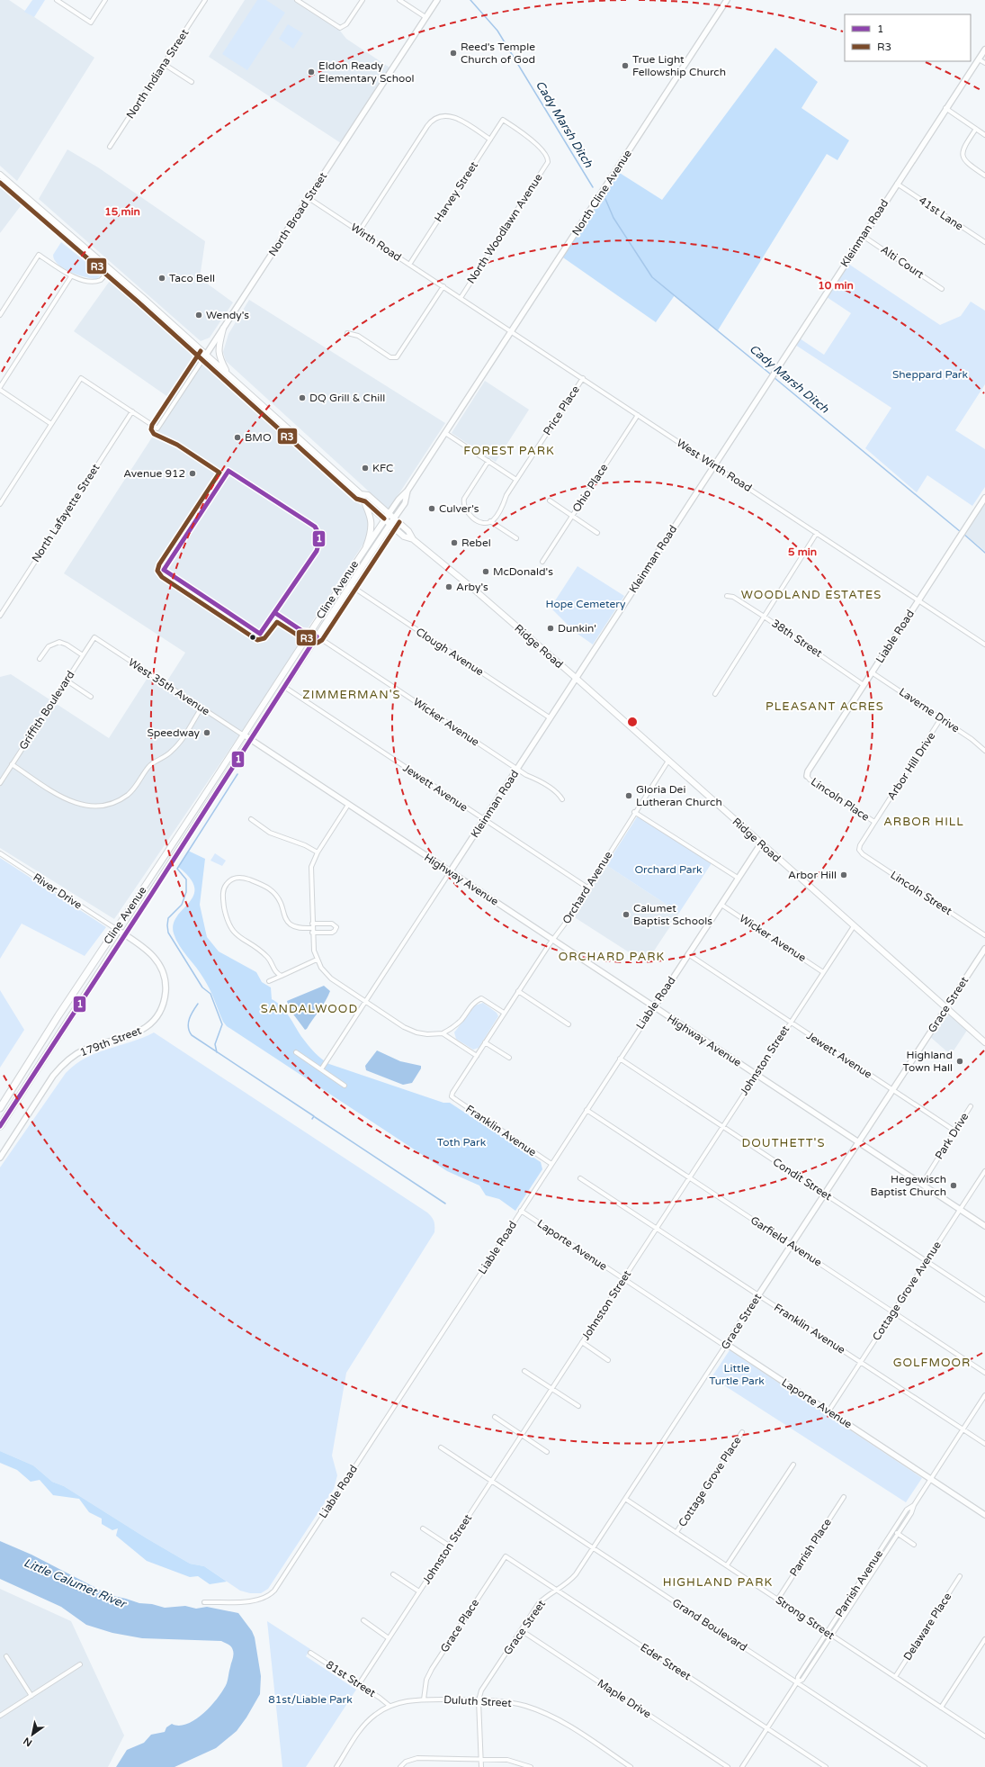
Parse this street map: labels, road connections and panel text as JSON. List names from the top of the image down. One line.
{"streets":{"highway":["Cline Avenue"],"main road":["Ridge Road"],"street":["North Indiana Street","Harvey Street","North Cline Avenue","41st Lane","North Broad Street","North Woodlawn Avenue","Kleinman Road","Wirth Road","Alti Court","Price Place","West Wirth Road","Ohio Place","North Lafayette Street","Liable Road","38th Street","Clough Avenue","West 35th Avenue","Griffith Boulevard","Laverne Drive","Wicker Avenue","Arbor Hill Drive","Jewett Avenue","Lincoln Place","Highway Avenue","Orchard Avenue","River Drive","Lincoln Street","Grace Street","179th Street","Johnston Street","Franklin Avenue","Park Drive","Condit Street","Garfield Avenue","Laporte Avenue","Cottage Grove Avenue","Cottage Grove Place","Parrish Place","Parrish Avenue","Strong Street","Grand Boulevard","Grace Place","Delaware Place","Eder Street","81st Street","Maple Drive","Duluth Street"]},"crossings":[["Harvey Street","North Woodlawn Avenue"],["Harvey Street","Wirth Road"],["North Cline Avenue","West Wirth Road"],["North Cline Avenue","Cline Avenue"],["41st Lane","Kleinman Road"],["North Broad Street","Wirth Road"],["North Broad Street","North Lafayette Street"],["North Woodlawn Avenue","West Wirth Road"],["Kleinman Road","Alti Court"],["Kleinman Road","West Wirth Road"],["Kleinman Road","Ridge Road"],["Kleinman Road","Clough Avenue"],["Kleinman Road","Wicker Avenue"],["Kleinman Road","Jewett Avenue"],["Kleinman Road","Highway Avenue"],["Wirth Road","West Wirth Road"],["Price Place","West Wirth Road"],["West Wirth Road","Ohio Place"],["West Wirth Road","Liable Road"],["Cline Avenue","Ridge Road"],["Cline Avenue","Clough Avenue"],["Cline Avenue","West 35th Avenue"],["Cline Avenue","Wicker Avenue"],["Cline Avenue","Jewett Avenue"],["Cline Avenue","Highway Avenue"],["Cline Avenue","River Drive"],["Cline Avenue","179th Street"],["Liable Road","38th Street"],["Liable Road","Ridge Road"],["Liable Road","Laverne Drive"],["Liable Road","Wicker Avenue"],["Liable Road","Jewett Avenue"],["Liable Road","Lincoln Place"],["Liable Road","Highway Avenue"],["Liable Road","Franklin Avenue"],["Liable Road","Condit Street"],["Liable Road","Garfield Avenue"],["Liable Road","Laporte Avenue"],["Ridge Road","Orchard Avenue"],["Ridge Road","Grace Street"],["Ridge Road","Johnston Street"],["West 35th Avenue","Griffith Boulevard"],["West 35th Avenue","Highway Avenue"],["Laverne Drive","Arbor Hill Drive"],["Wicker Avenue","Johnston Street"],["Arbor Hill Drive","Lincoln Place"],["Arbor Hill Drive","Lincoln Street"],["Jewett Avenue","Orchard Avenue"],["Jewett Avenue","Grace Street"],["Jewett Avenue","Johnston Street"],["Jewett Avenue","Park Drive"],["Highway Avenue","Orchard Avenue"],["Highway Avenue","Grace Street"],["Highway Avenue","Johnston Street"],["Highway Avenue","Park Drive"],["Highway Avenue","Cottage Grove Avenue"],["River Drive","179th Street"],["Grace Street","Franklin Avenue"],["Grace Street","Condit Street"],["Grace Street","Garfield Avenue"],["Grace Street","Laporte Avenue"],["Grace Street","Strong Street"],["Grace Street","Grand Boulevard"],["Grace Street","Eder Street"],["Grace Street","Maple Drive"],["Grace Street","Duluth Street"],["Johnston Street","Franklin Avenue"],["Johnston Street","Condit Street"],["Johnston Street","Garfield Avenue"],["Johnston Street","Laporte Avenue"],["Johnston Street","Grand Boulevard"],["Johnston Street","81st Street"],["Franklin Avenue","Cottage Grove Avenue"],["Franklin Avenue","Parrish Avenue"],["Condit Street","Cottage Grove Avenue"],["Garfield Avenue","Cottage Grove Avenue"],["Laporte Avenue","Cottage Grove Avenue"],["Laporte Avenue","Parrish Avenue"],["Cottage Grove Place","Strong Street"],["Parrish Place","Strong Street"],["Parrish Avenue","Strong Street"],["Parrish Avenue","Grand Boulevard"],["Parrish Avenue","Eder Street"],["Strong Street","Delaware Place"],["Grace Place","Eder Street"],["Grace Place","Duluth Street"],["81st Street","Duluth Street"]],"districts":["FOREST PARK","WOODLAND ESTATES","ZIMMERMAN'S","PLEASANT ACRES","ARBOR HILL","ORCHARD PARK","SANDALWOOD","DOUTHETT'S","GOLFMOOR","HIGHLAND PARK"],"water":["Cady Marsh Ditch","Little Calumet River"],"parks":["Sheppard Park","Hope Cemetery","Orchard Park","Toth Park","Little Turtle Park","81st/Liable Park"],"places":["Reed's Temple Church of God","True Light Fellowship Church","Eldon Ready Elementary School","Taco Bell","Wendy's","DQ Grill & Chill","BMO","KFC","Avenue 912","Culver's","Rebel","McDonald's","Arby's","Dunkin'","Speedway","Gloria Dei Lutheran Church","Arbor Hill","Calumet Baptist Schools","Highland Town Hall","Hegewisch Baptist Church"],"lines":["transit line R3","transit line 1"],"legend":["1","R3"],"north":"bottom left","rings":["15 min","10 min","5 min"]}
